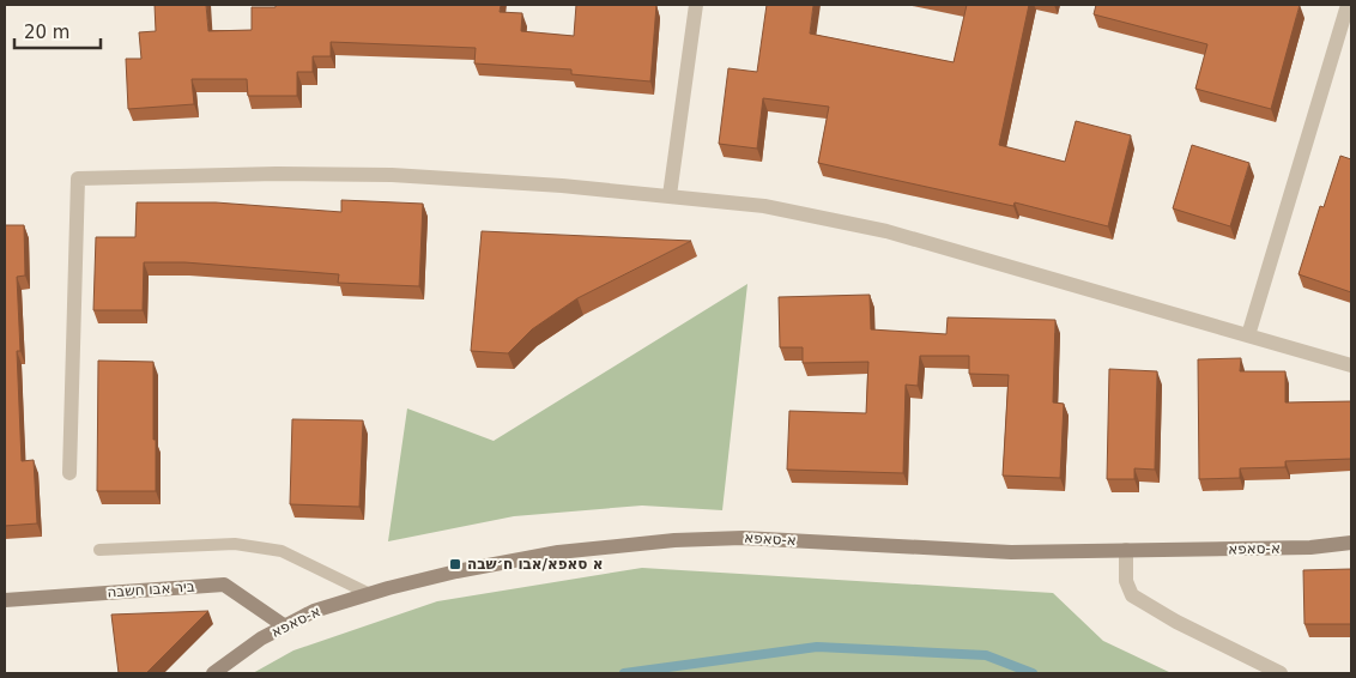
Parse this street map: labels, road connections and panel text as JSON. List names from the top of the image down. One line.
{"streets":{"street":["א-סאפא","ביר אבו חשבה"]},"crossings":[["א-סאפא","ביר אבו חשבה"]],"places":{"transit":["א סאפא/אבו ח׳שבה"]},"scale_bar":"20 m"}
